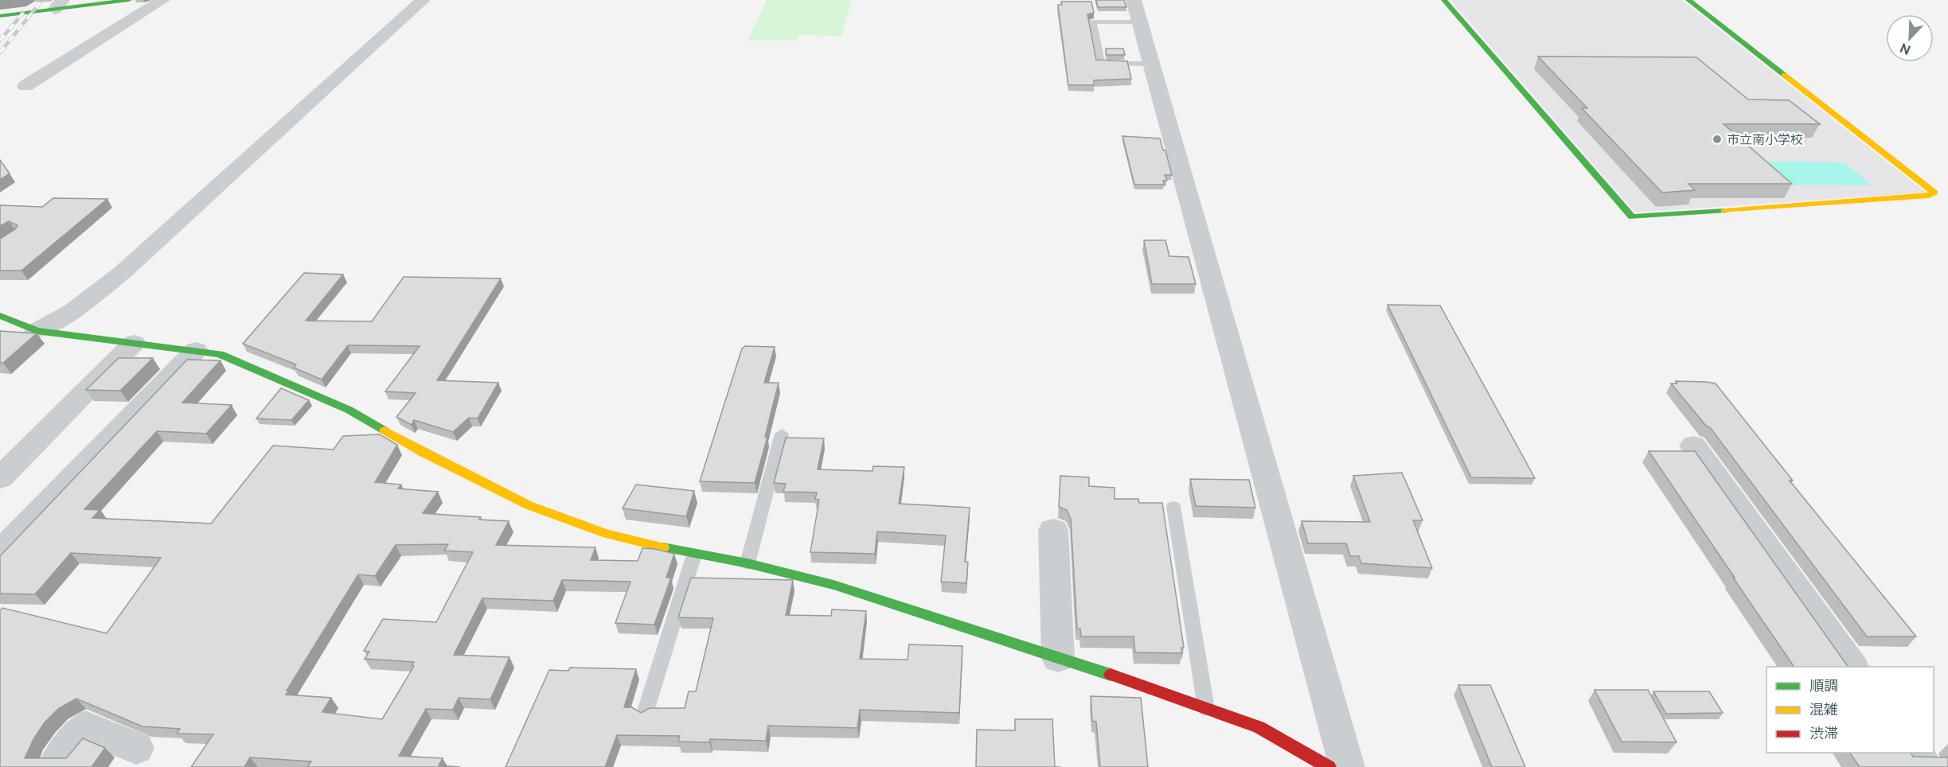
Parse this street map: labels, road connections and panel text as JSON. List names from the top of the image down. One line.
{"places":["市立南小学校"],"legend":["順調","混雑","渋滞"],"north":"bottom left"}
